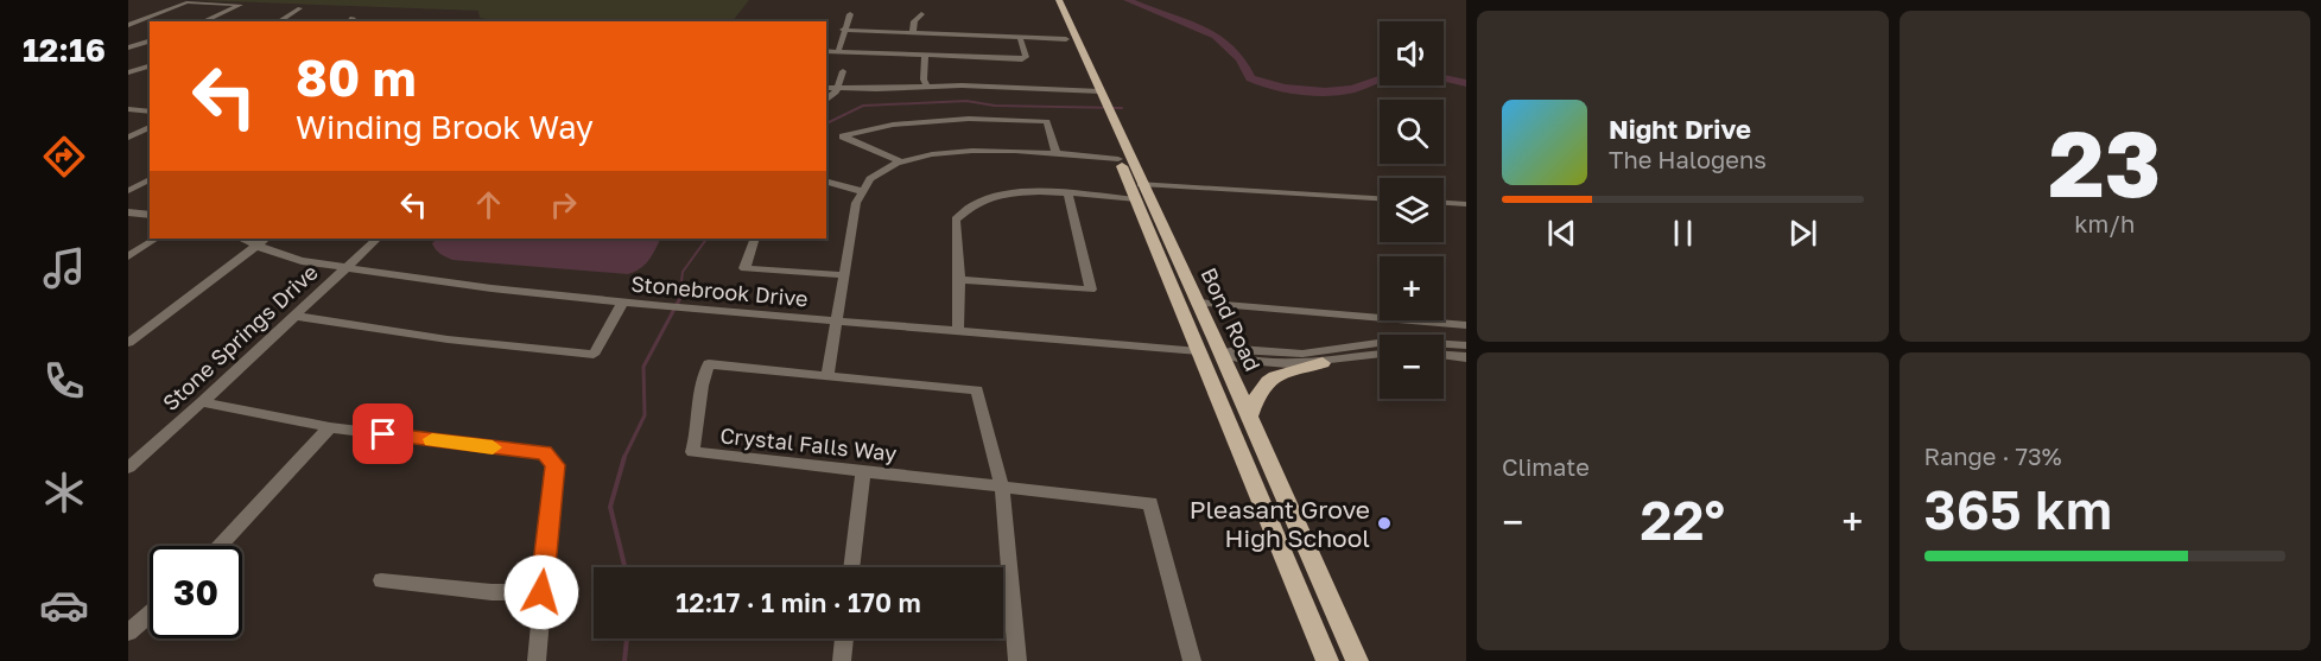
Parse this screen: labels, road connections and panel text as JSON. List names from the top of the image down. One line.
{"streets":{"main road":["Bond Road"],"street":["Stonebrook Drive","Stone Springs Drive","Crystal Falls Way"]},"crossings":[["Stonebrook Drive","Bond Road"],["Stonebrook Drive","Stone Springs Drive"]],"places":["Pleasant Grove High School"],"page":{"tabs":"12:16","tile":[["23","km/h"],"Climate",["Range · 73%","365 km"]],"map_buttons":["+","−"],"turn":["80 m","Winding Brook Way"],"song":["Night Drive","The Halogens"],"heat":["−","22°","+"],"limit":"30","trip":"12:17 · 1 min · 170 m"}}
